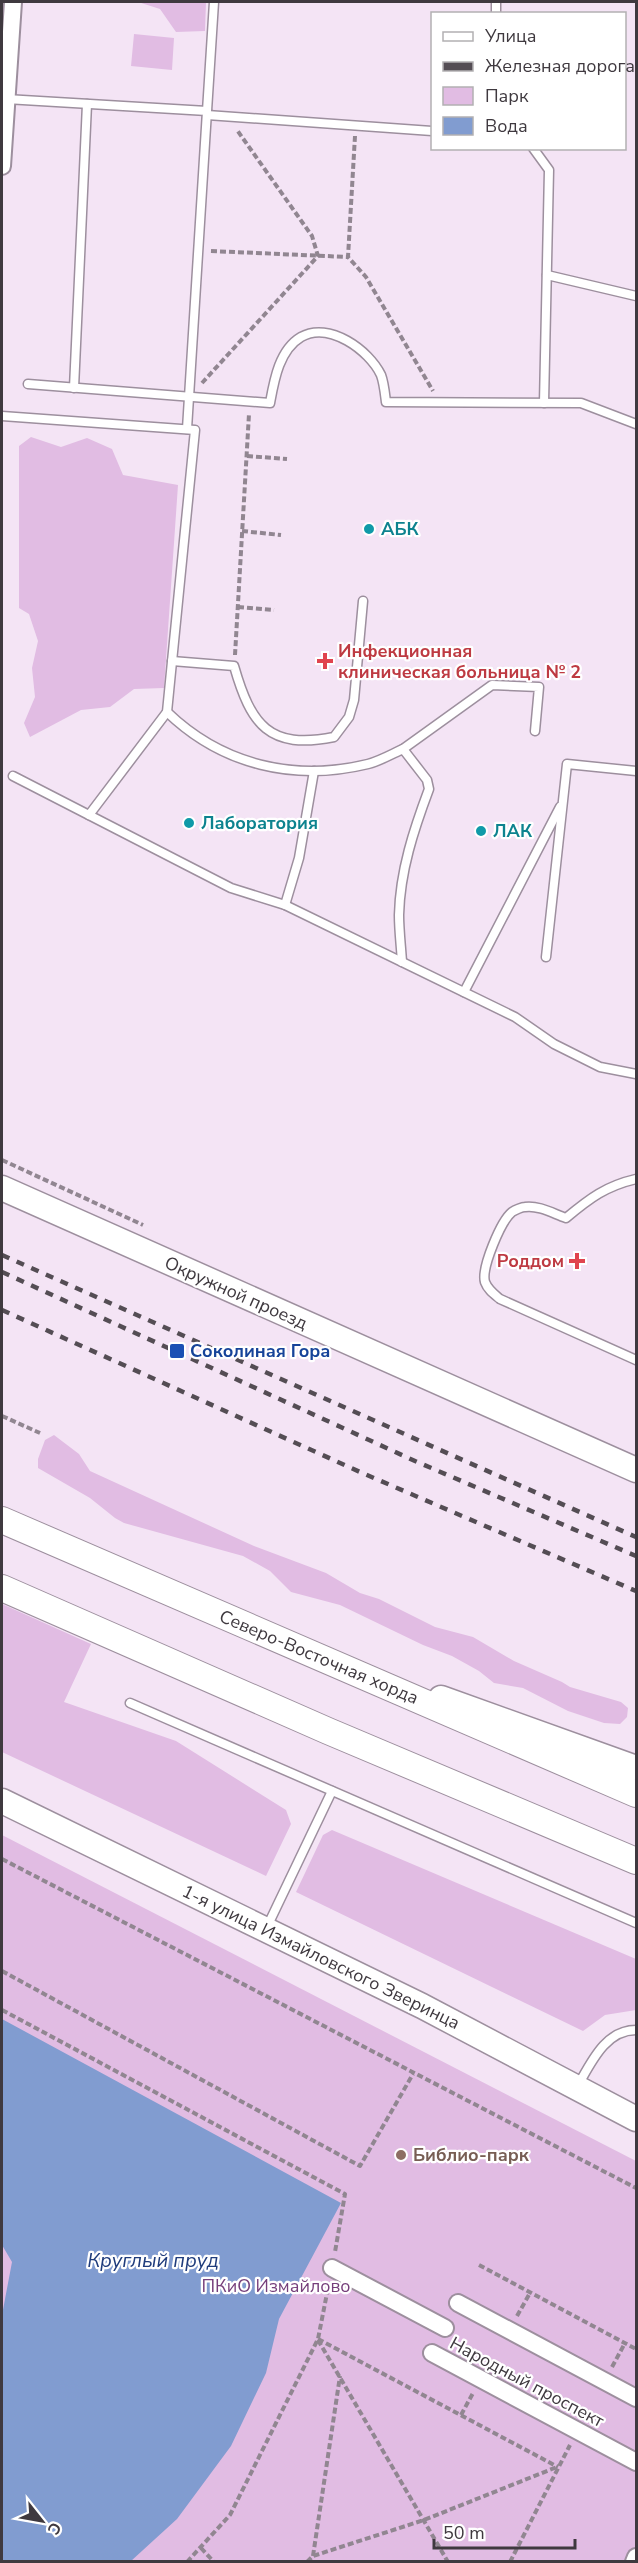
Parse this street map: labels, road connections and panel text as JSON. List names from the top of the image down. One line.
{"streets":{"main road":["Северо-Восточная хорда"],"street":["Окружной проезд","1-я улица Измайловского Зверинца","Народный проспект"]},"water":["Круглый пруд"],"parks":["ПКиО Измайлово"],"places":{"other":["АБК","Лаборатория","ЛАК","Библио-парк"],"health":["Инфекционная клиническая больница № 2","Роддом"],"transit":["Соколиная Гора"]},"legend":["Улица","Железная дорога","Парк","Вода"],"scale_bar":"50 m","north":"bottom right"}
